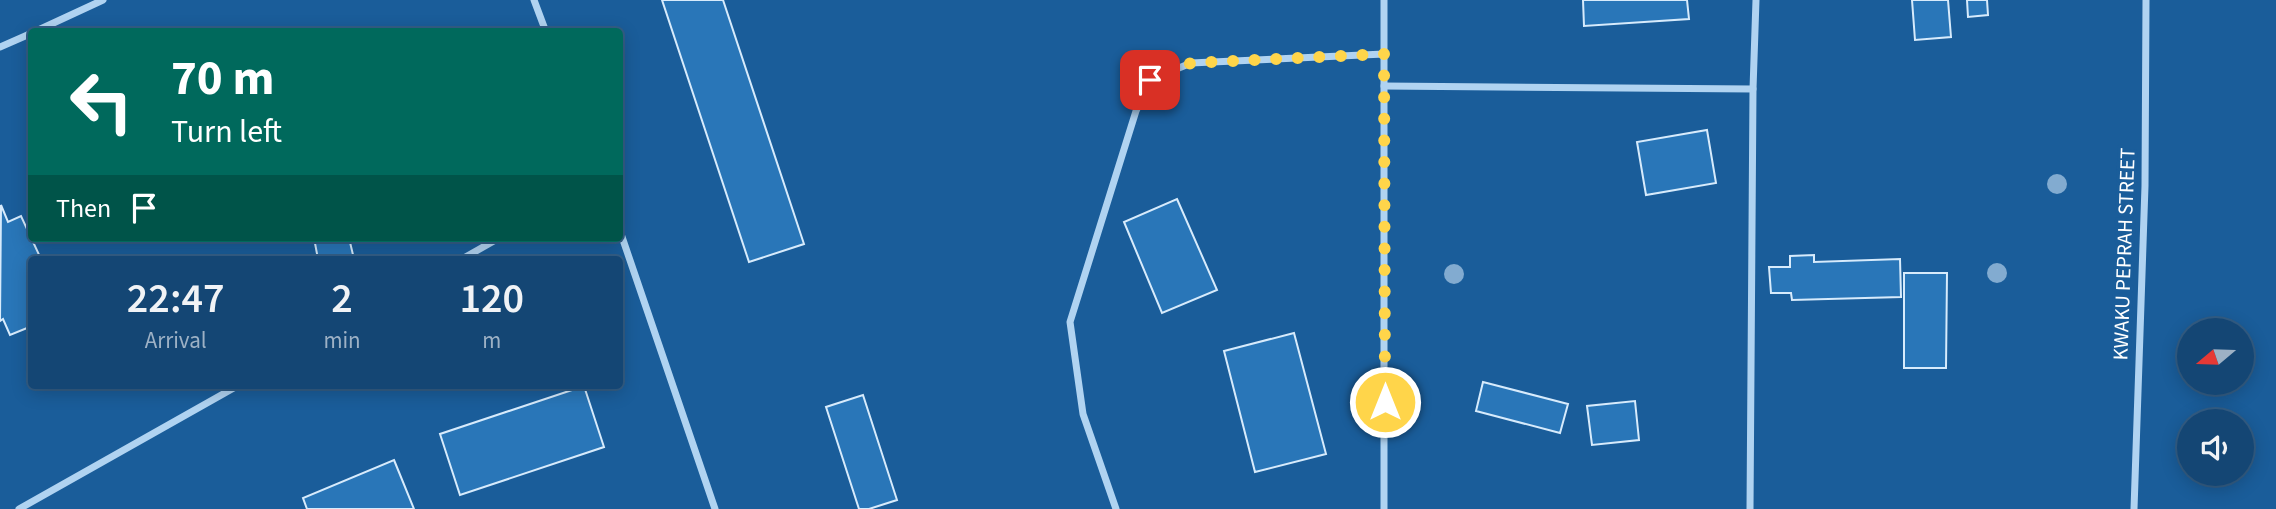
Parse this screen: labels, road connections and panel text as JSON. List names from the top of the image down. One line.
{"streets":{"street":["KWAKU PEPRAH STREET"]},"north":"left","page":{"turn":["70 m","Turn left"],"then":"Then","eta":["22:47","Arrival","2","min","120","m"]}}
